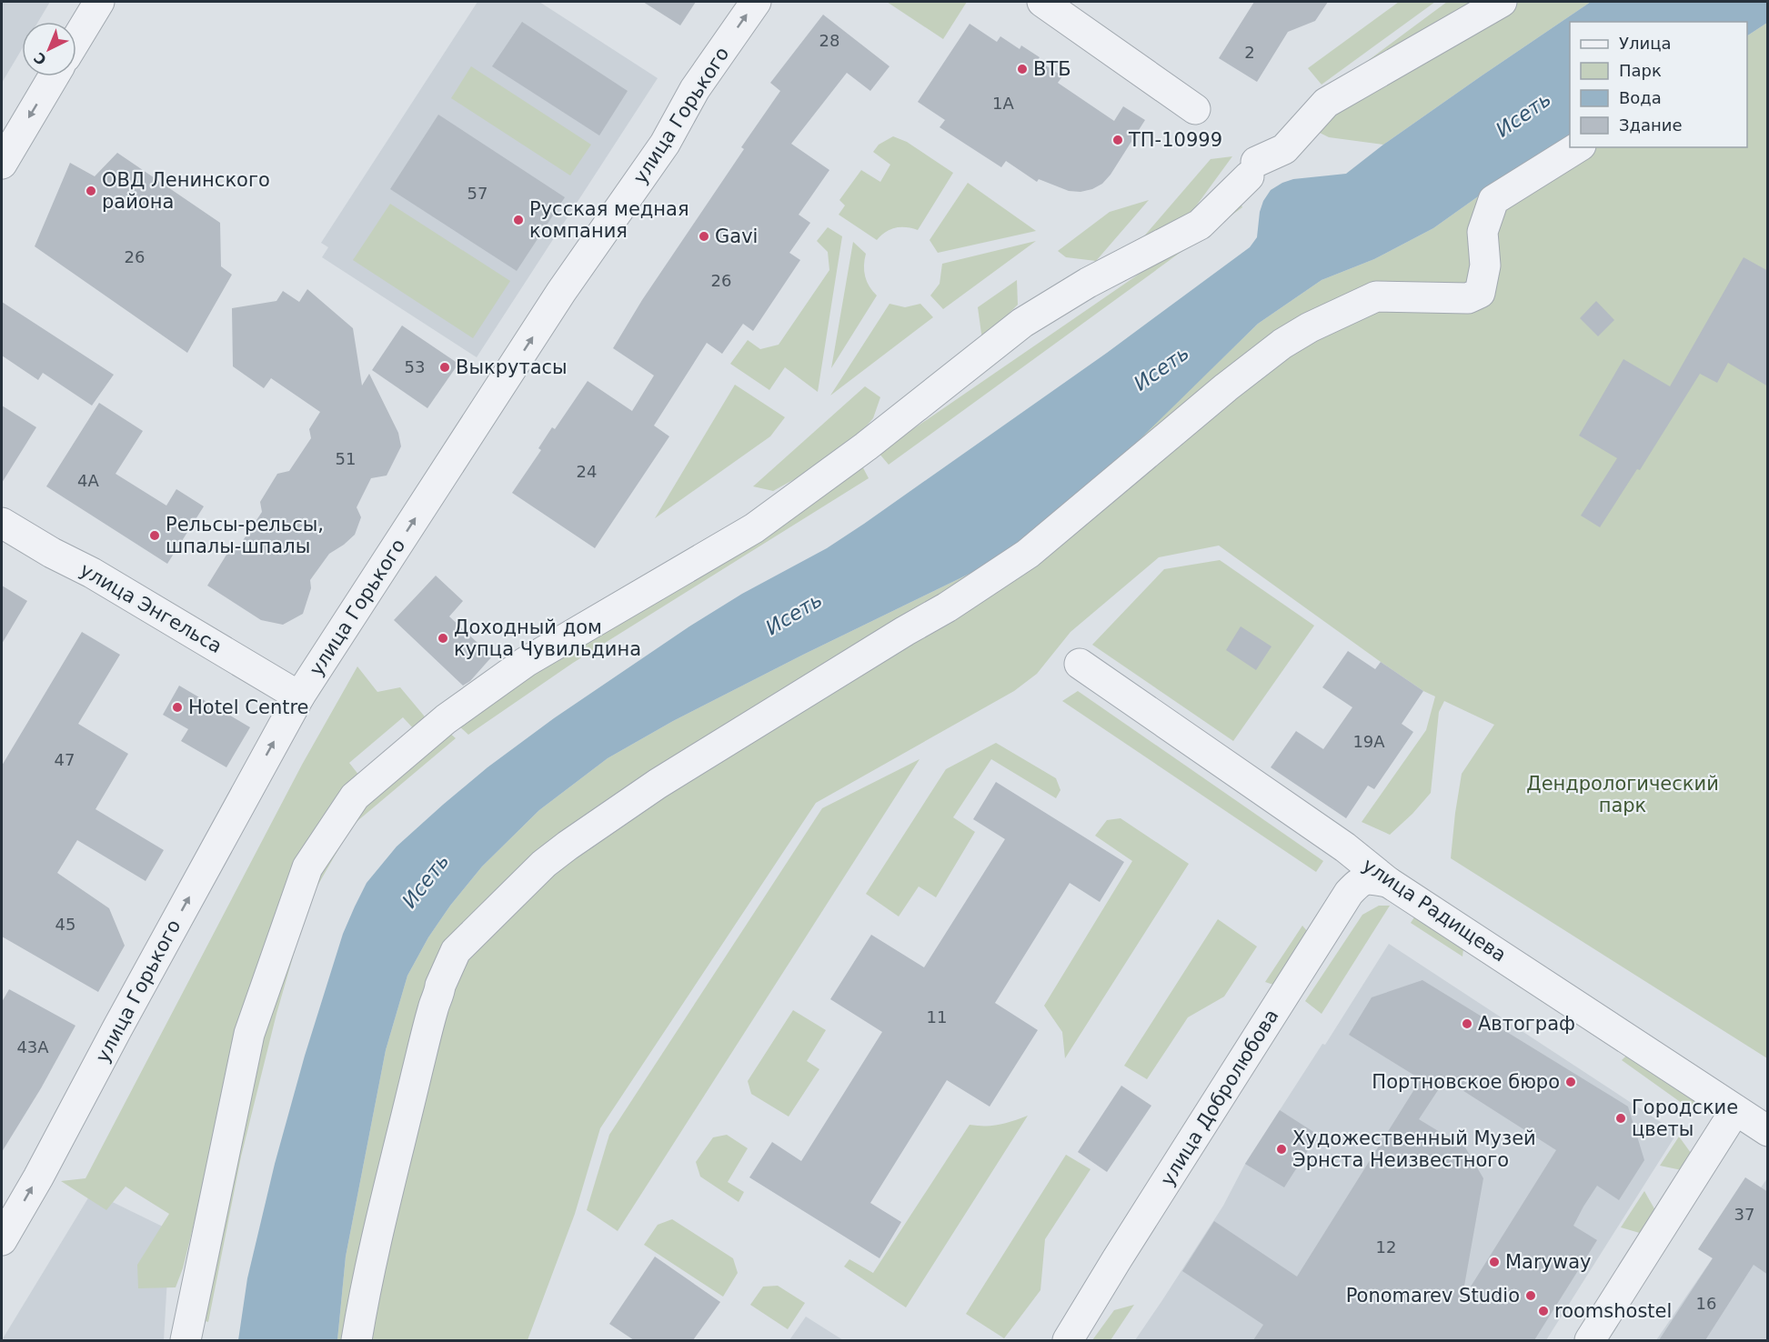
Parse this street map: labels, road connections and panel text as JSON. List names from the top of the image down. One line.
{"streets":{"street":["улица Горького","улица Энгельса","улица Радищева","улица Добролюбова"]},"crossings":[["улица Горького","улица Энгельса"],["улица Радищева","улица Добролюбова"]],"water":["Исеть"],"parks":["Дендрологический парк"],"places":["ВТБ","ТП-10999","ОВД Ленинского района","Русская медная компания","Gavi","Выкрутасы","Рельсы-рельсы, шпалы-шпалы","Доходный дом купца Чувильдина","Hotel Centre","Автограф","Портновское бюро","Городские цветы","Художественный Музей Эрнста Неизвестного","Maryway","Ponomarev Studio","roomshostel"],"house_numbers":["28","2","1А","57","26","26","53","51","24","4А","19А","47","45","11","43А","37","12","16"],"legend":["Улица","Парк","Вода","Здание"],"north":"bottom left"}
